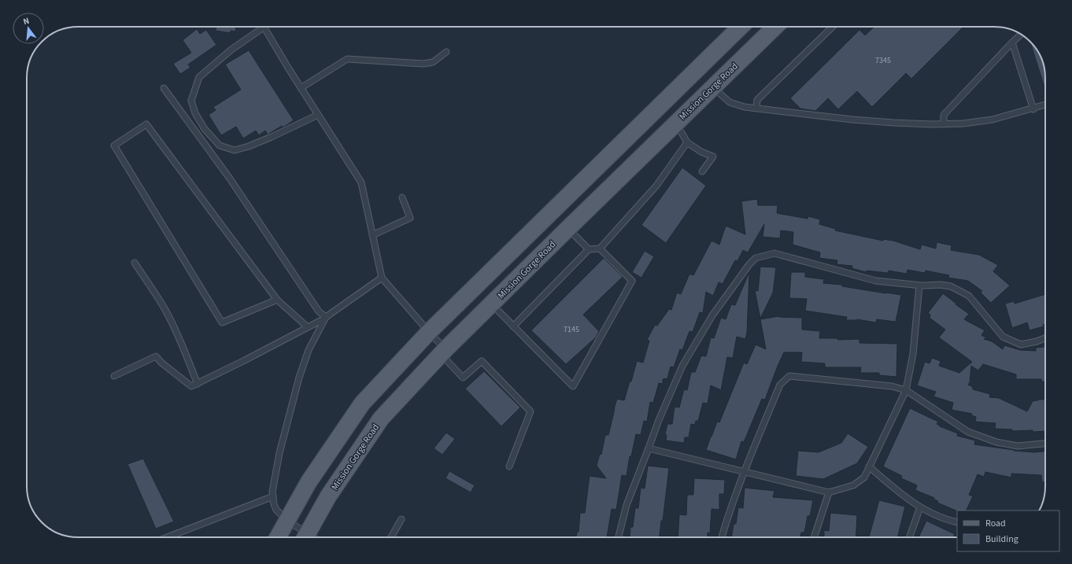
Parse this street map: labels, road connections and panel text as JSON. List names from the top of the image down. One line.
{"streets":{"main road":["Mission Gorge Road"]},"house_numbers":["7345","7145"],"legend":["Road","Building"],"north":"top"}
